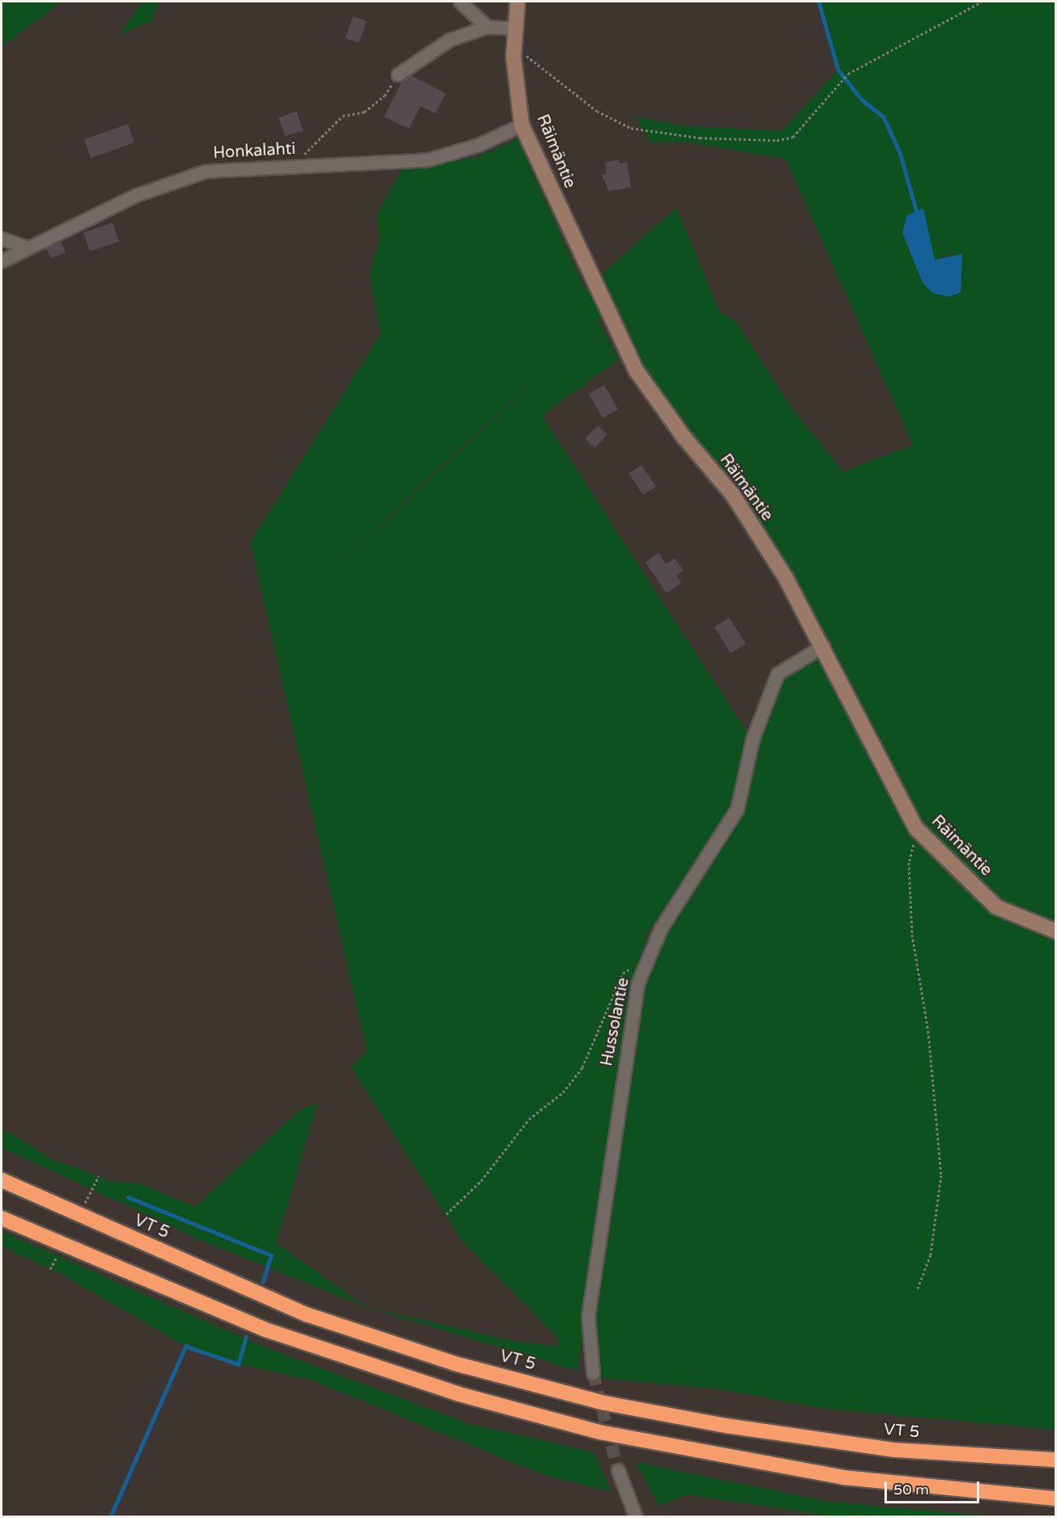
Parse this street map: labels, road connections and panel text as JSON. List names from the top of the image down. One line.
{"streets":{"highway":["VT 5"],"street":["Honkalahti","Räimäntie","Hussolantie"]},"crossings":[["Honkalahti","Räimäntie"],["Räimäntie","Hussolantie"]],"scale_bar":"50 m"}
